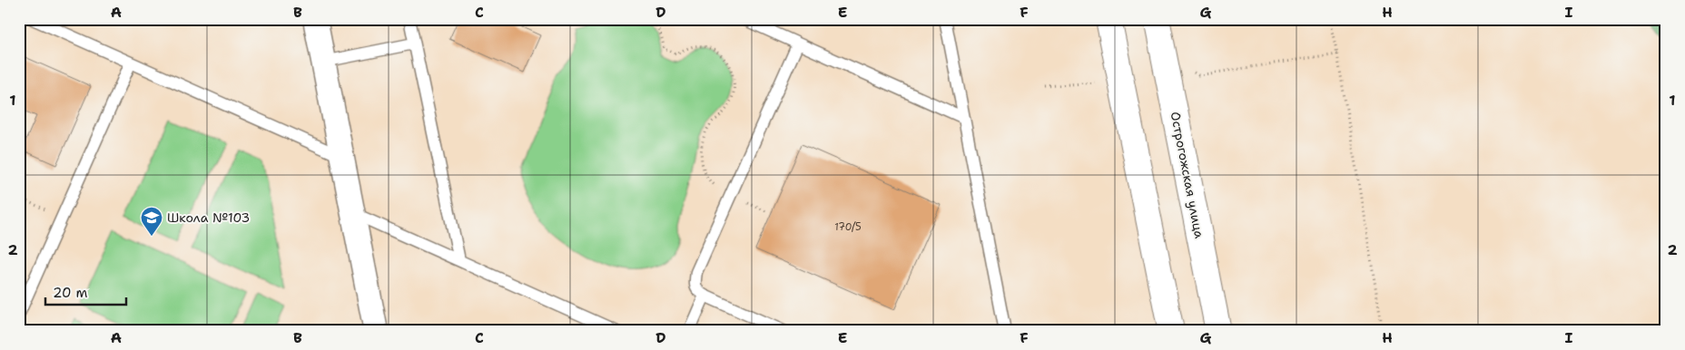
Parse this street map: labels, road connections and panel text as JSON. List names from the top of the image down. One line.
{"streets":{"street":["Острогожская улица"]},"places":{"school or university":["Школа №103"]},"house_numbers":["170/5"],"scale_bar":"20 m","grid":{"columns":["A","B","C","D","E","F","G","H","I"],"rows":["1","2"]}}
